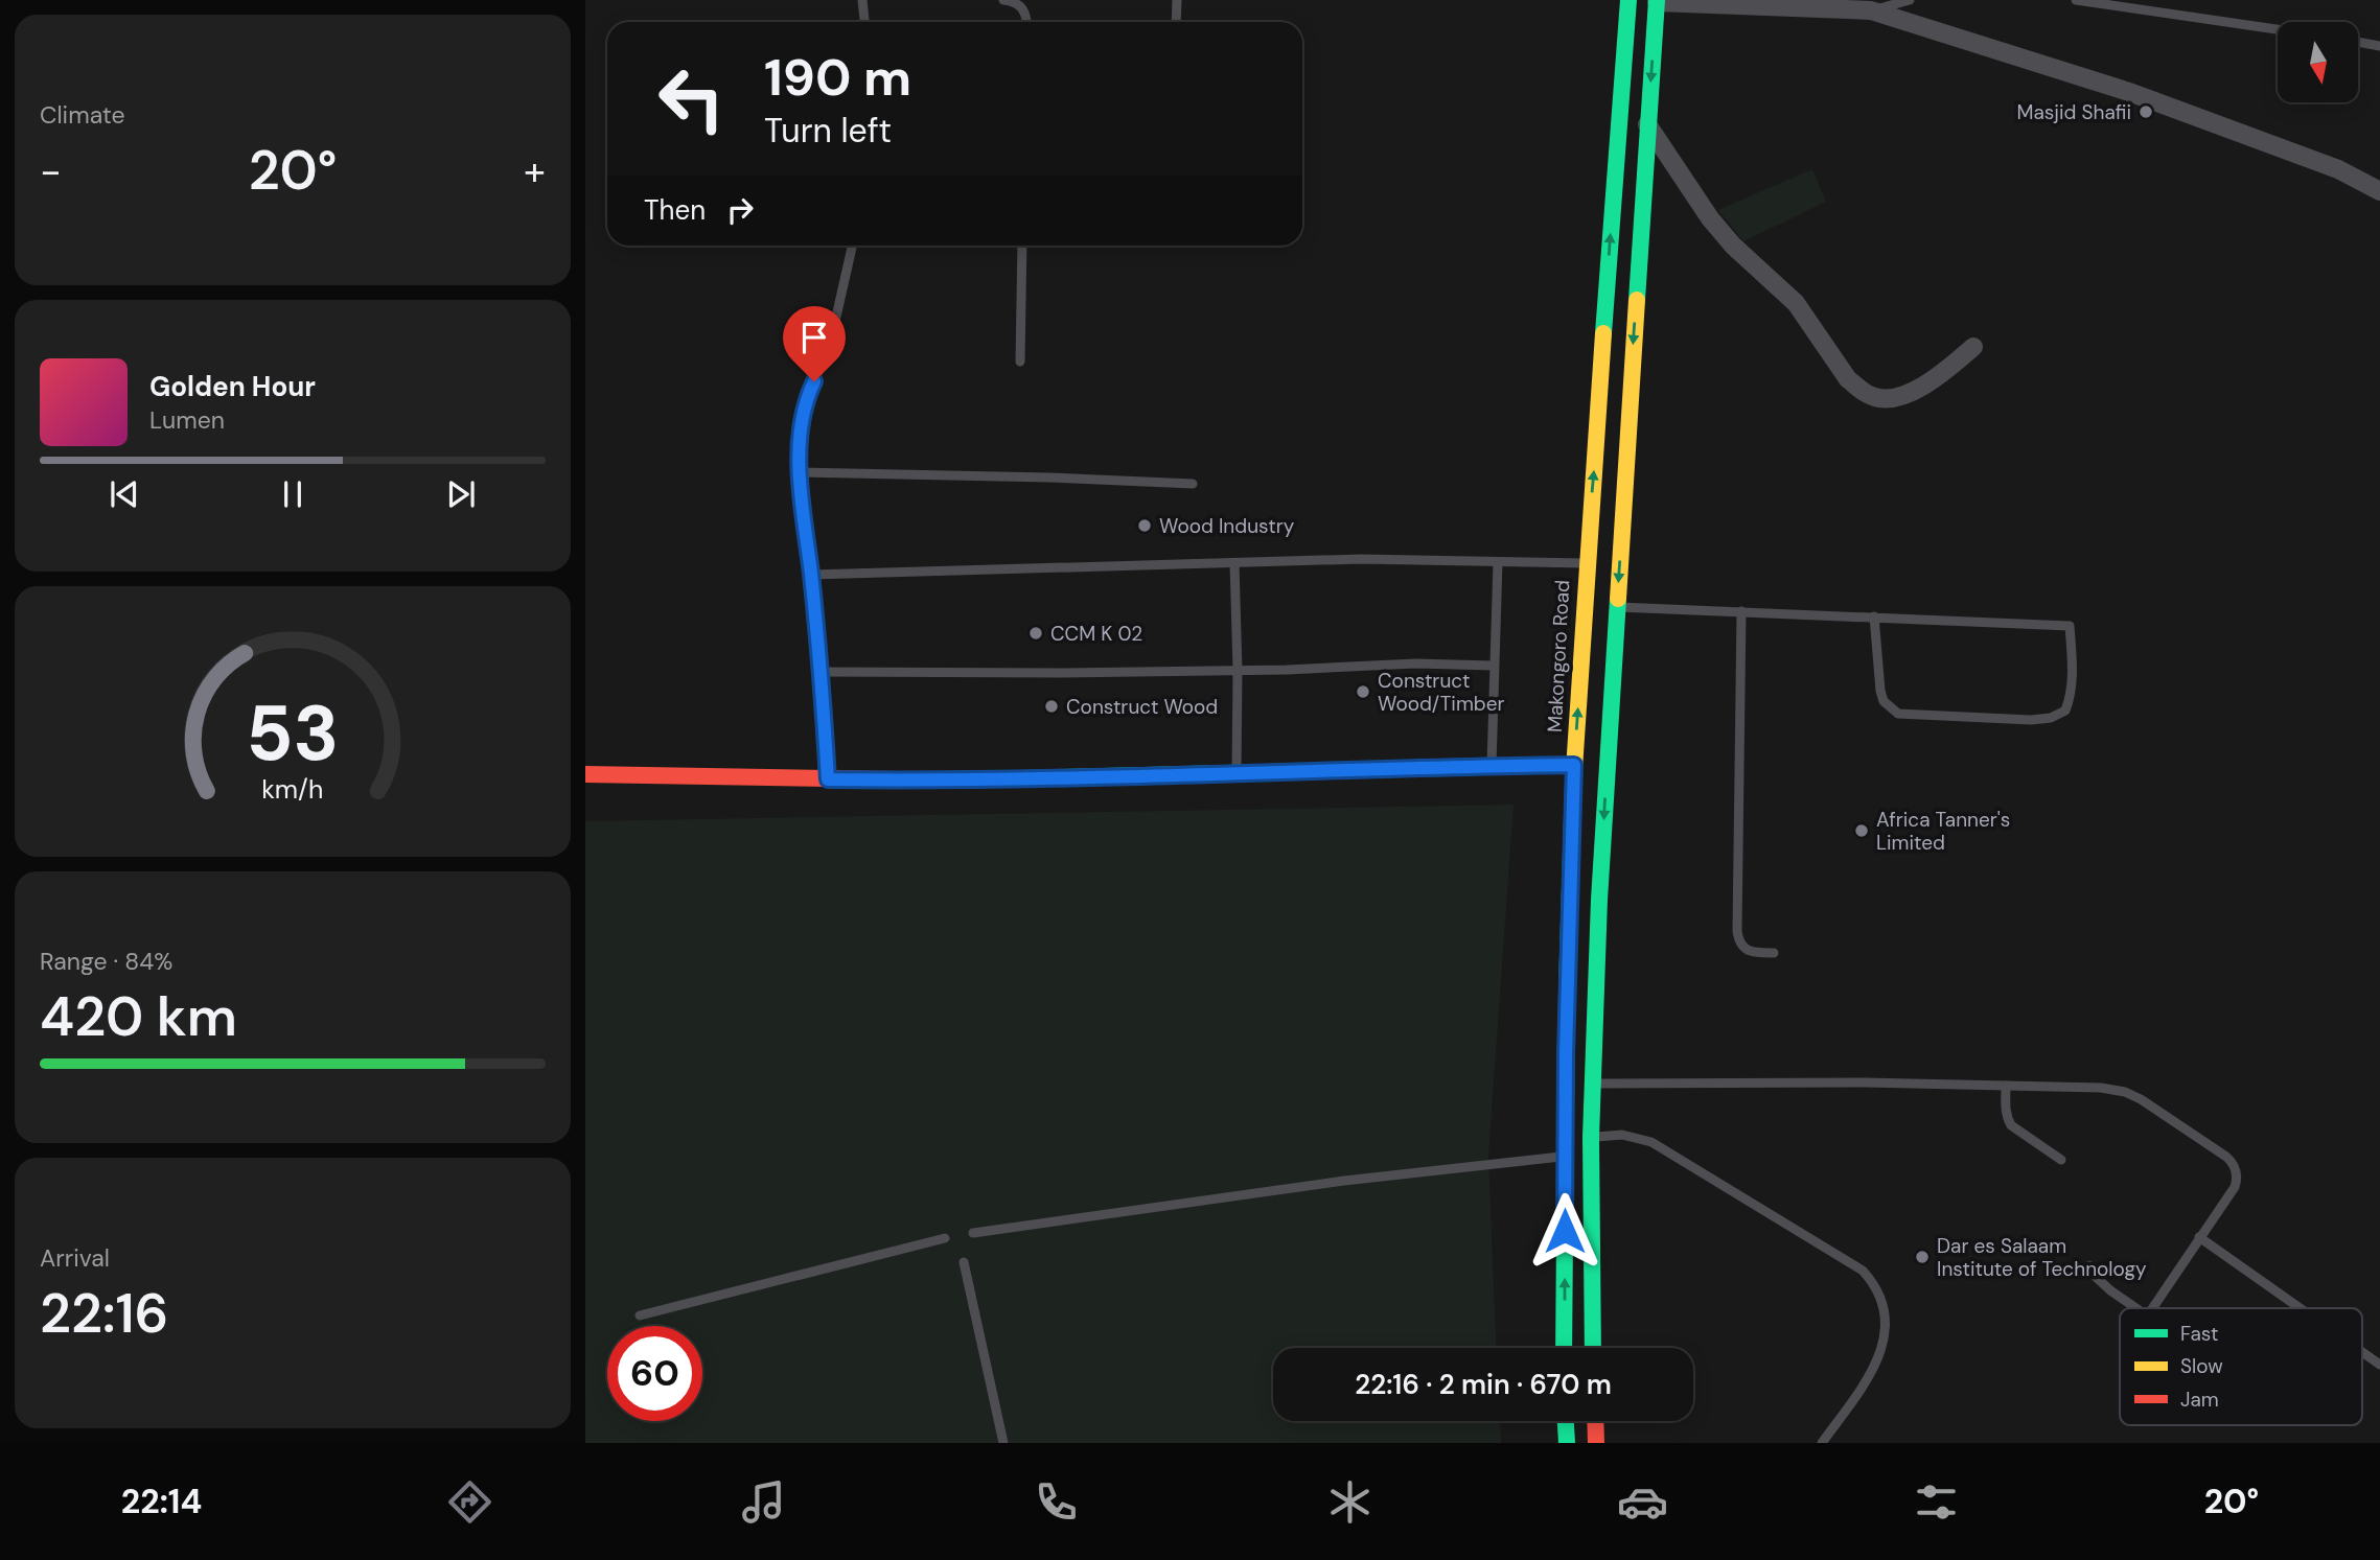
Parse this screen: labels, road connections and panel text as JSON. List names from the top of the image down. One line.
{"streets":{"main road":["Makongoro Road"]},"places":["Masjid Shafii","Wood Industry","CCM K 02","Construct Wood/Timber","Construct Wood","Africa Tanner's Limited","Dar es Salaam Institute of Technology"],"legend":["Fast","Slow","Jam"],"north":"bottom","page":{"tile":["Climate",["Range · 84%","420 km"],["Arrival","22:16"]],"turn":["190 m","Turn left"],"heat":["−","20°","+"],"then":"Then","song":["Golden Hour","Lumen"],"limit":"60","trip":"22:16 · 2 min · 670 m","tabs":["22:14","20°"],"gauge":["53","km/h"]}}
